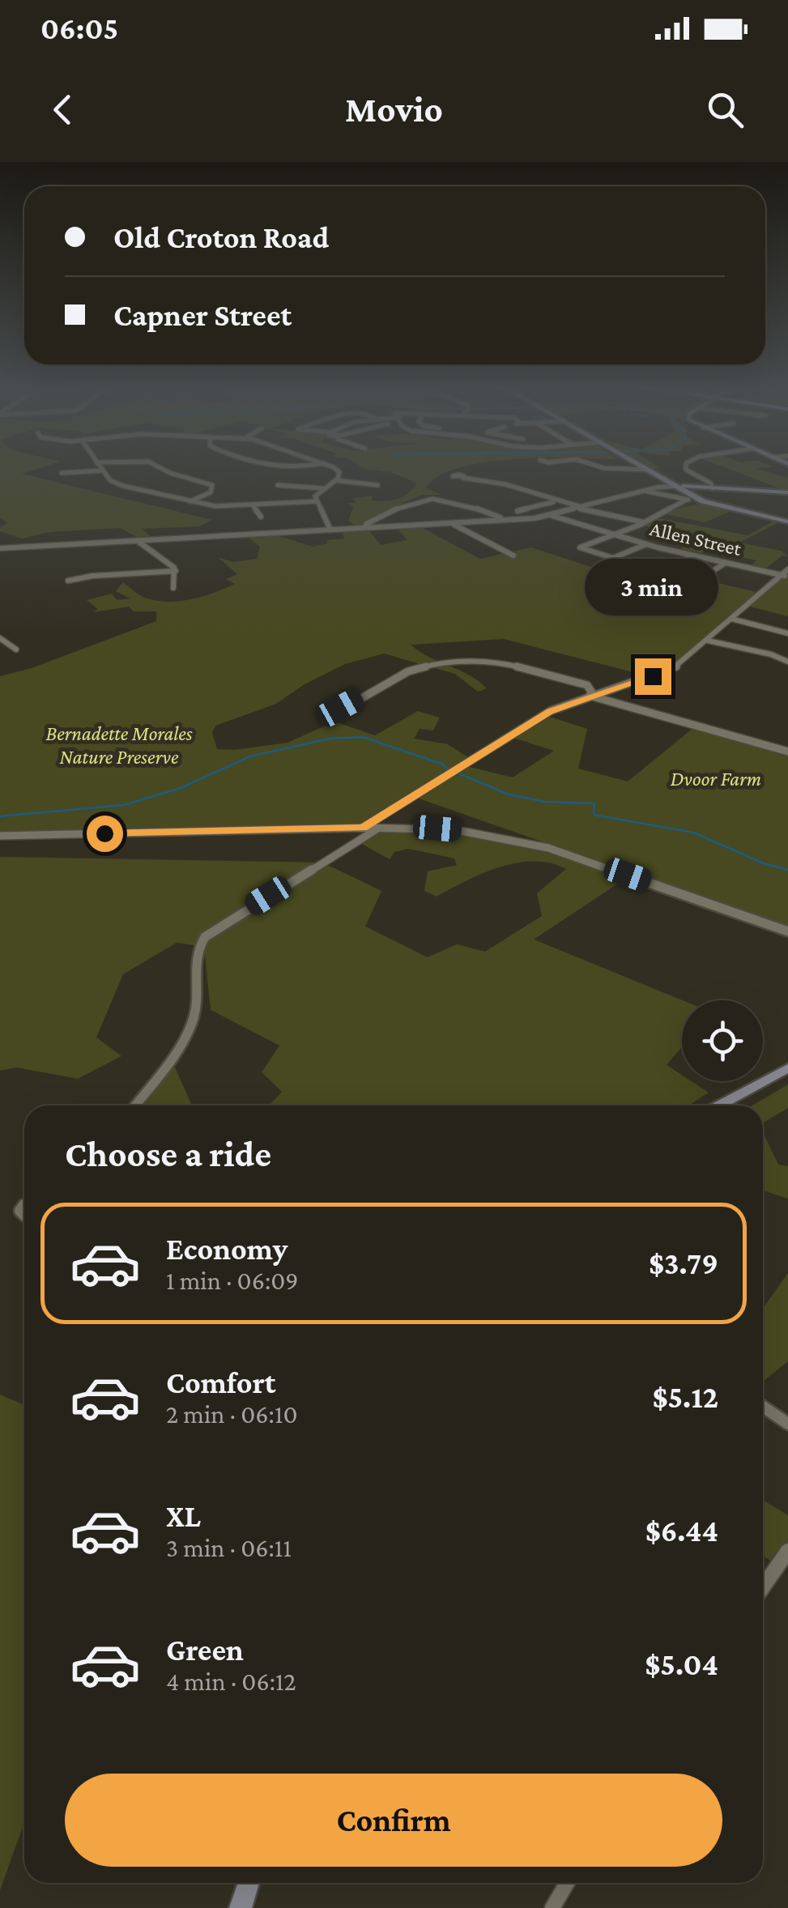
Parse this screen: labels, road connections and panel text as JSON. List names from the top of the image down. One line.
{"streets":{"street":["Allen Street"]},"parks":["Bernadette Morales Nature Preserve","Dvoor Farm"],"page":{"status":"06:05","header":"Movio","banner":["Old Croton Road","Capner Street"],"bubble":"3 min","heading":"Choose a ride","list":[{"name":"Economy","note":"1 min · 06:09","value":"$3.79"},{"name":"Comfort","note":"2 min · 06:10","value":"$5.12"},{"name":"XL","note":"3 min · 06:11","value":"$6.44"},{"name":"Green","note":"4 min · 06:12","value":"$5.04"}],"buttons":"Confirm"}}
